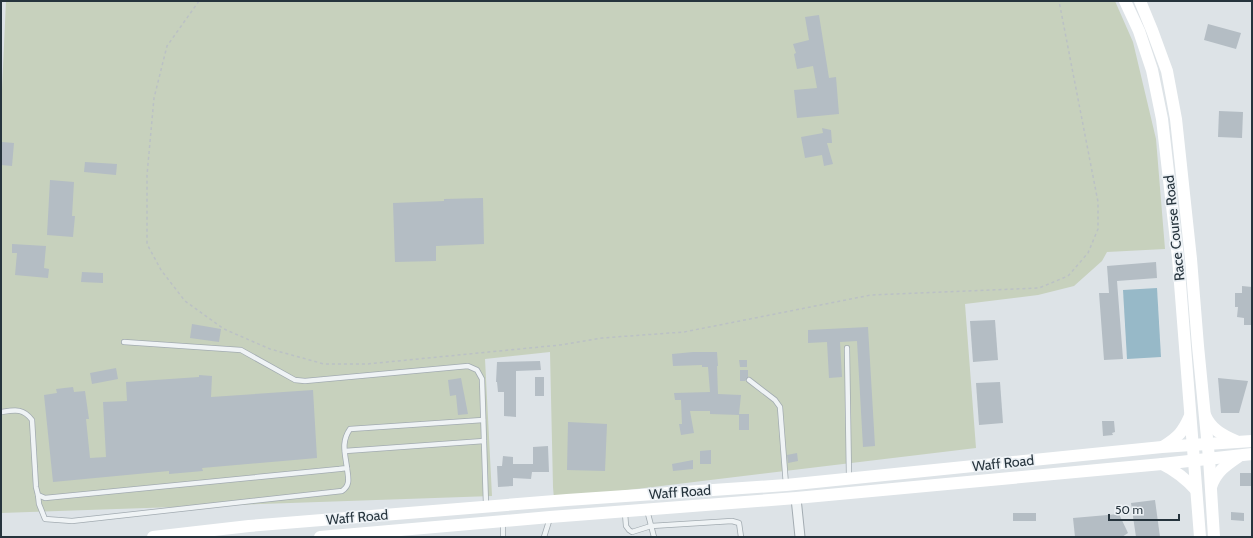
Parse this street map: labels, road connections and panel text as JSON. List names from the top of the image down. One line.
{"streets":{"street":["Race Course Road","Waff Road"]},"crossings":[["Race Course Road","Waff Road"]],"scale_bar":"50 m"}
